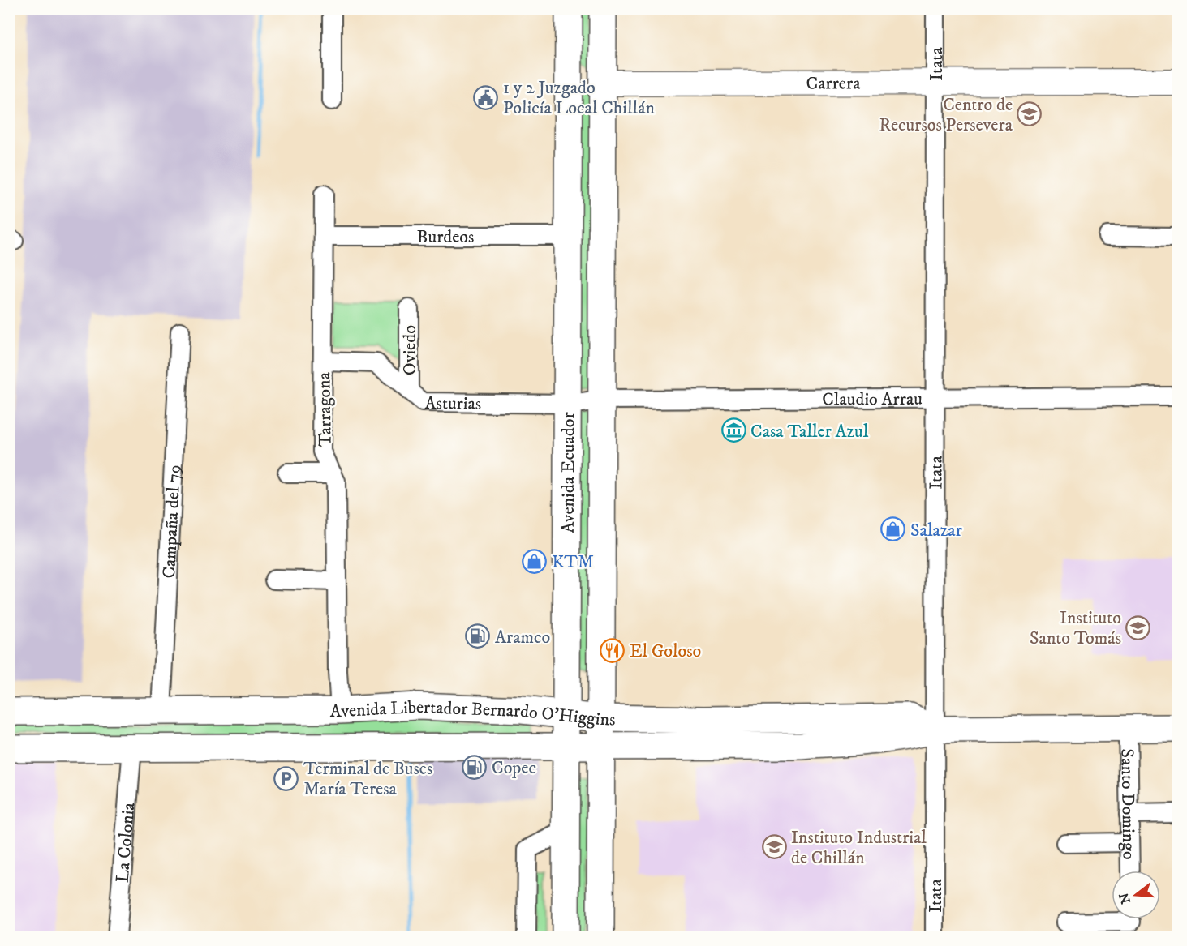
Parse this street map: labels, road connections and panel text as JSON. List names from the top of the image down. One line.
{"streets":{"main road":["Avenida Ecuador","Avenida Libertador Bernardo O'Higgins"],"street":["Itata","Carrera","Burdeos","Oviedo","Claudio Arrau","Asturias","Tarragona","Campaña del 79","Santo Domingo","La Colonia"]},"crossings":[["Itata","Carrera"],["Itata","Claudio Arrau"],["Itata","Avenida Libertador Bernardo O'Higgins"],["Carrera","Avenida Ecuador"],["Burdeos","Tarragona"],["Burdeos","Avenida Ecuador"],["Oviedo","Asturias"],["Claudio Arrau","Asturias"],["Claudio Arrau","Avenida Ecuador"],["Asturias","Tarragona"],["Asturias","Avenida Ecuador"],["Tarragona","Avenida Libertador Bernardo O'Higgins"],["Avenida Ecuador","Avenida Libertador Bernardo O'Higgins"],["Campaña del 79","Avenida Libertador Bernardo O'Higgins"],["Avenida Libertador Bernardo O'Higgins","Santo Domingo"],["Avenida Libertador Bernardo O'Higgins","La Colonia"]],"places":{"public building":["1 y 2 Juzgado Policía Local Chillán"],"school or university":["Centro de Recursos Persevera","Instituto Santo Tomás","Instituto Industrial de Chillán"],"museum":["Casa Taller Azul"],"shop":["Salazar","KTM"],"fuel station":["Aramco","Copec"],"restaurant":["El Goloso"],"parking":["Terminal de Buses María Teresa"]},"north":"left"}
